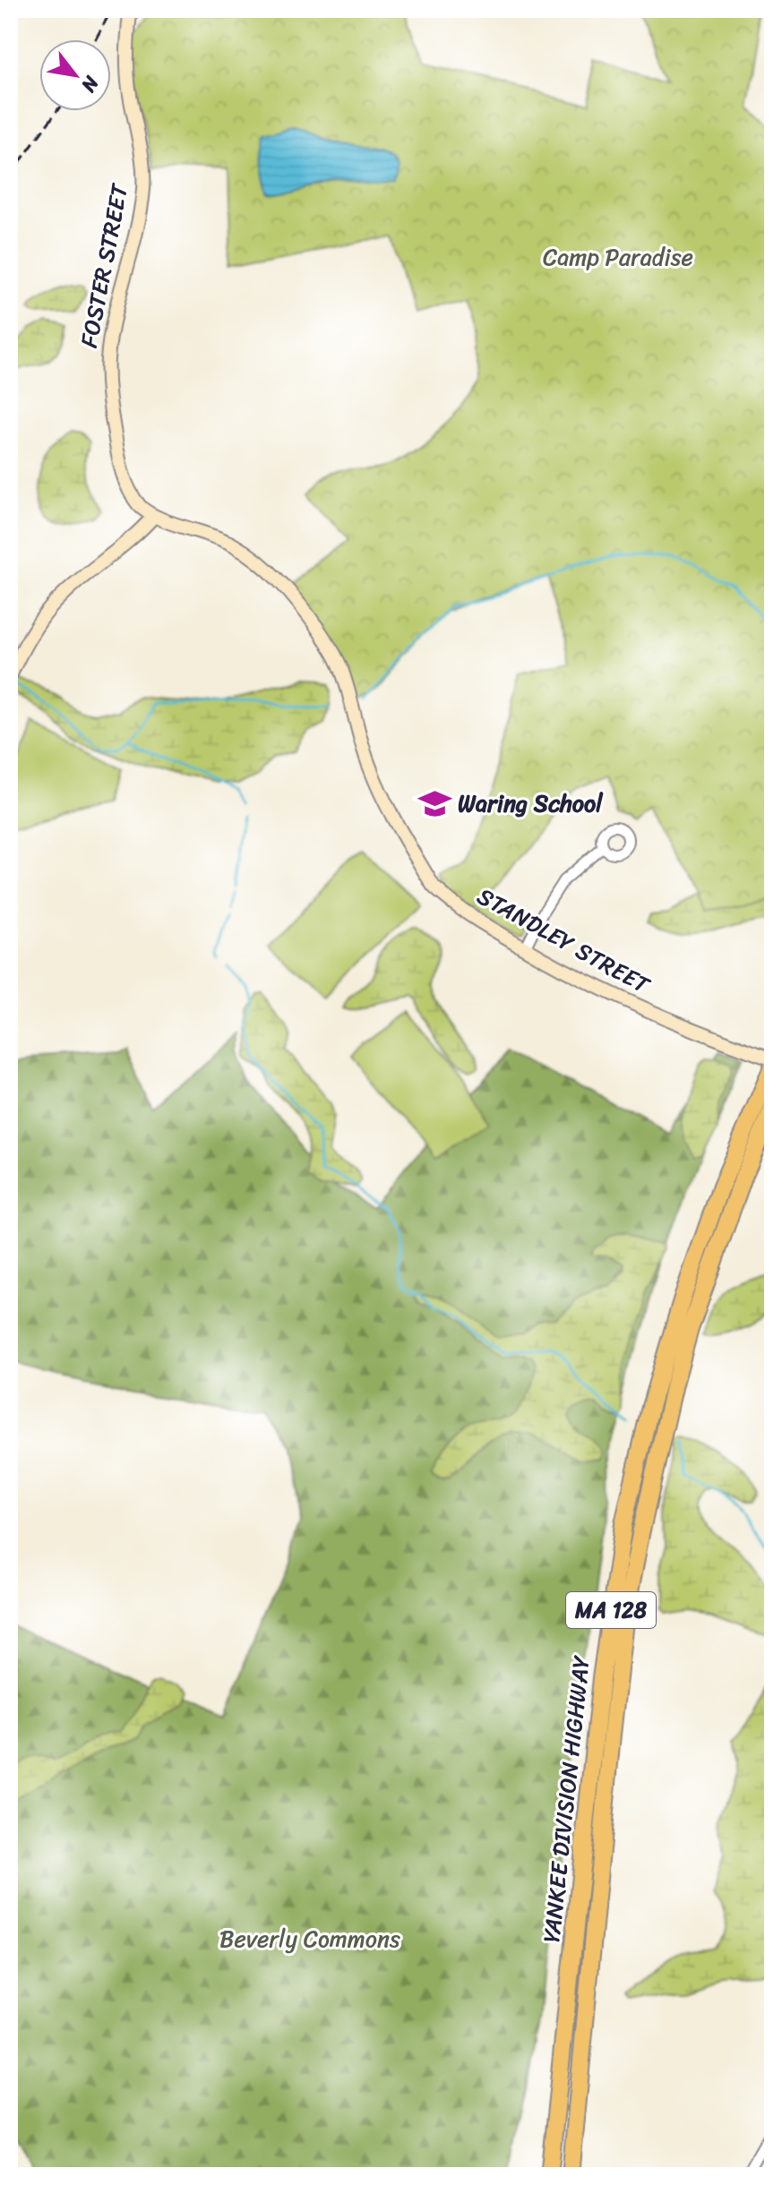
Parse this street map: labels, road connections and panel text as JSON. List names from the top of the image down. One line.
{"streets":{"highway":["MA 128","YANKEE DIVISION HIGHWAY"],"street":["FOSTER STREET","STANDLEY STREET"]},"crossings":[["FOSTER STREET","STANDLEY STREET"]],"parks":["Camp Paradise","Beverly Commons"],"places":{"school or university":["Waring School"]},"north":"bottom right"}
